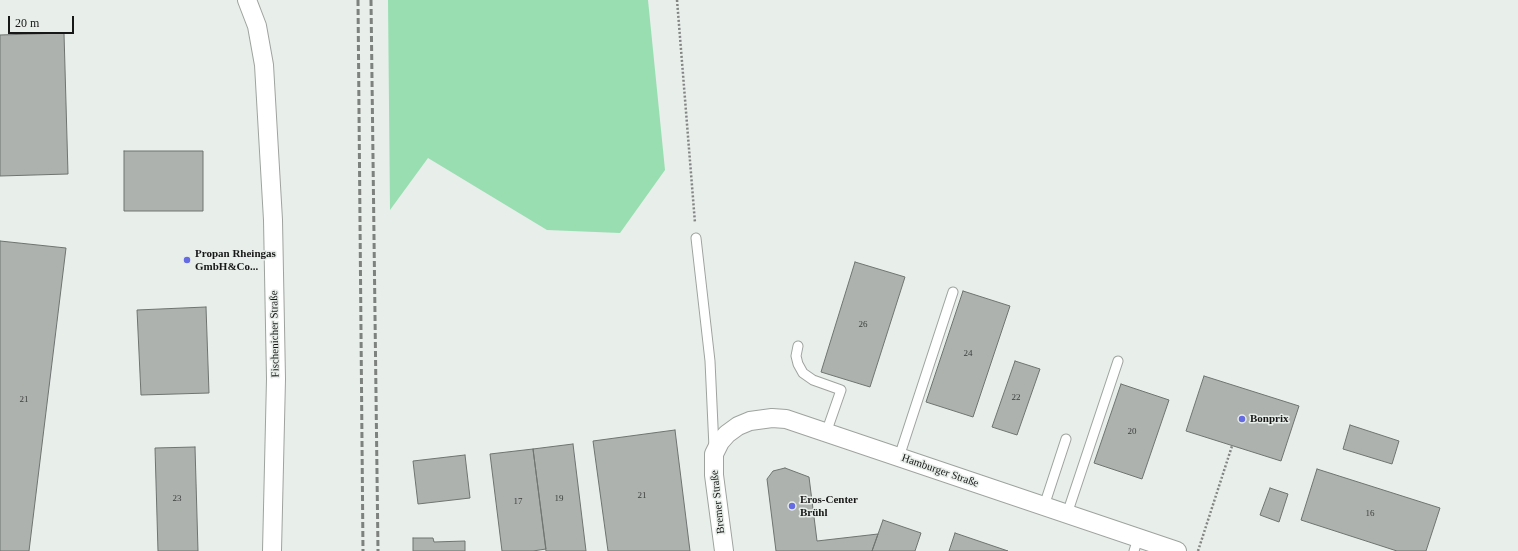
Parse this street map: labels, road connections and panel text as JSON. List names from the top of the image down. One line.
{"streets":{"street":["Fischenicher Straße","Hamburger Straße","Bremer Straße"]},"crossings":[["Hamburger Straße","Bremer Straße"]],"places":["Propan Rheingas GmbH&Co...","Bonprix","Eros-Center Brühl"],"house_numbers":["26","24","22","21","20","21","23","19","17","16"],"scale_bar":"20 m"}
